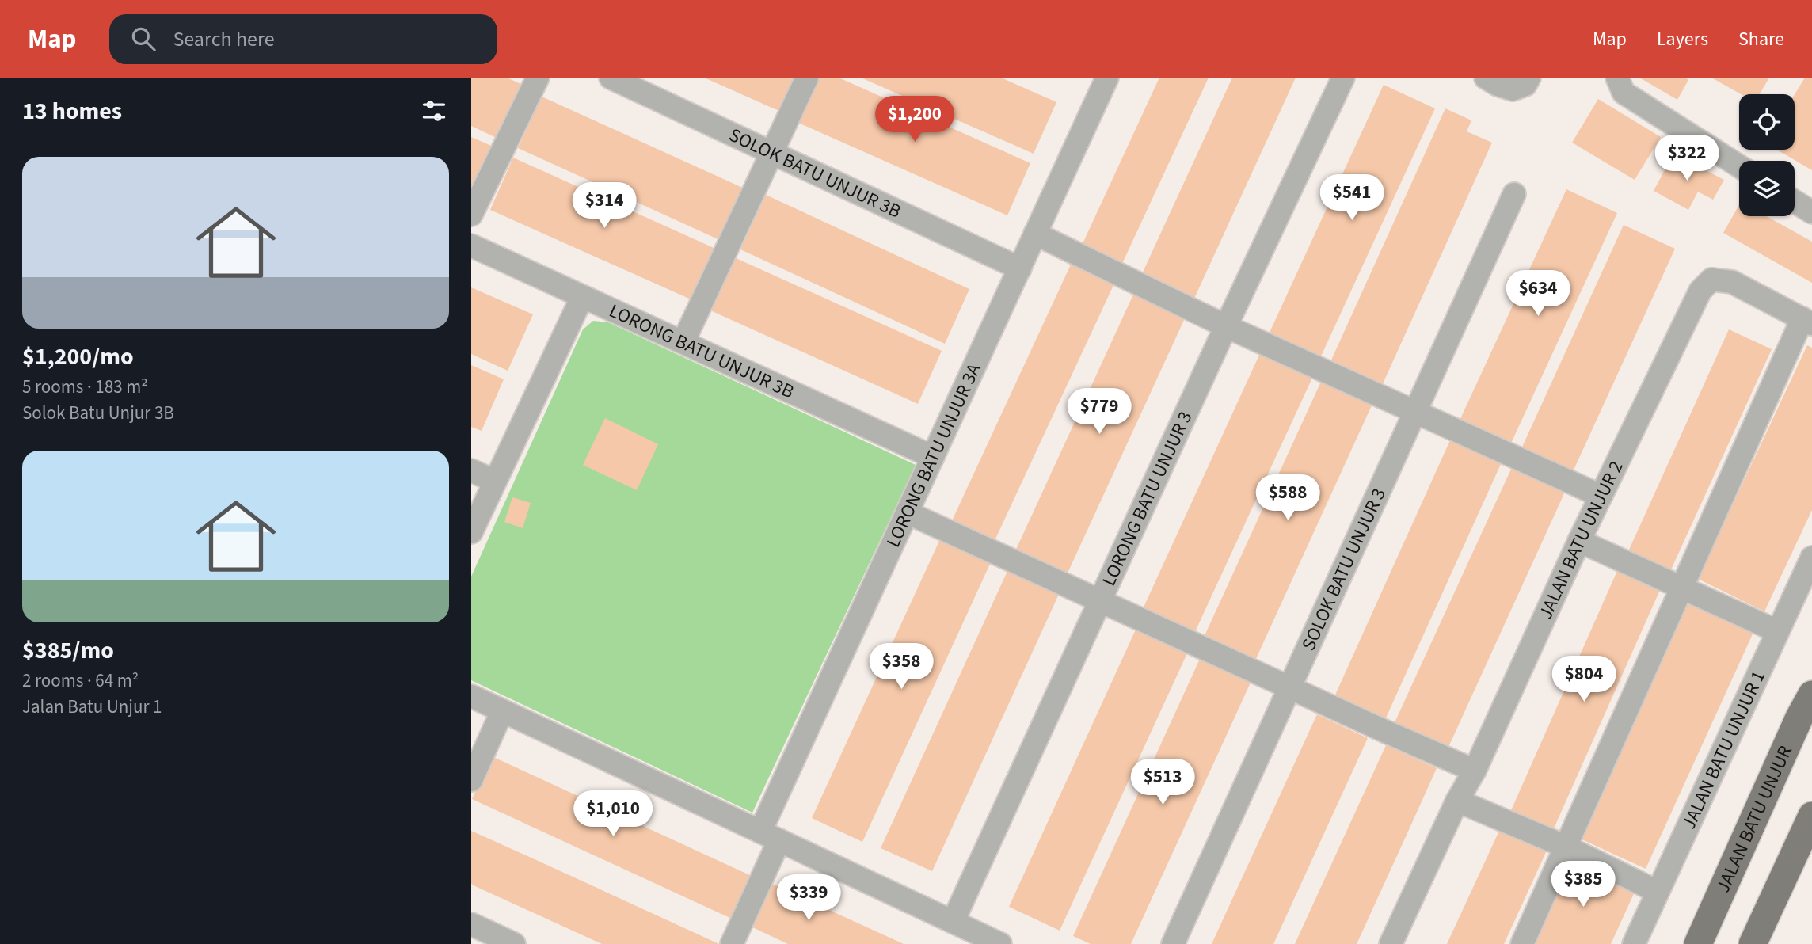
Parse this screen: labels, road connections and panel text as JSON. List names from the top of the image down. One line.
{"streets":{"main road":["JALAN BATU UNJUR"],"street":["SOLOK BATU UNJUR 3B","LORONG BATU UNJUR 3B","LORONG BATU UNJUR 3A","LORONG BATU UNJUR 3","JALAN BATU UNJUR 2","SOLOK BATU UNJUR 3","JALAN BATU UNJUR 1"]},"crossings":[["SOLOK BATU UNJUR 3B","LORONG BATU UNJUR 3A"],["LORONG BATU UNJUR 3B","LORONG BATU UNJUR 3A"]],"page":{"header":"Map","search":"Search here","nav":["Map","Layers","Share"],"heading":"13 homes","price":["$1,200","$322","$541","$314","$634","$779","$588","$358","$804","$513","$1,010","$385","$339"],"list":[{"name":"$1,200/mo","note":"5 rooms · 183 m² · Solok Batu Unjur 3B"},{"name":"$385/mo","note":"2 rooms · 64 m² · Jalan Batu Unjur 1"}]}}
